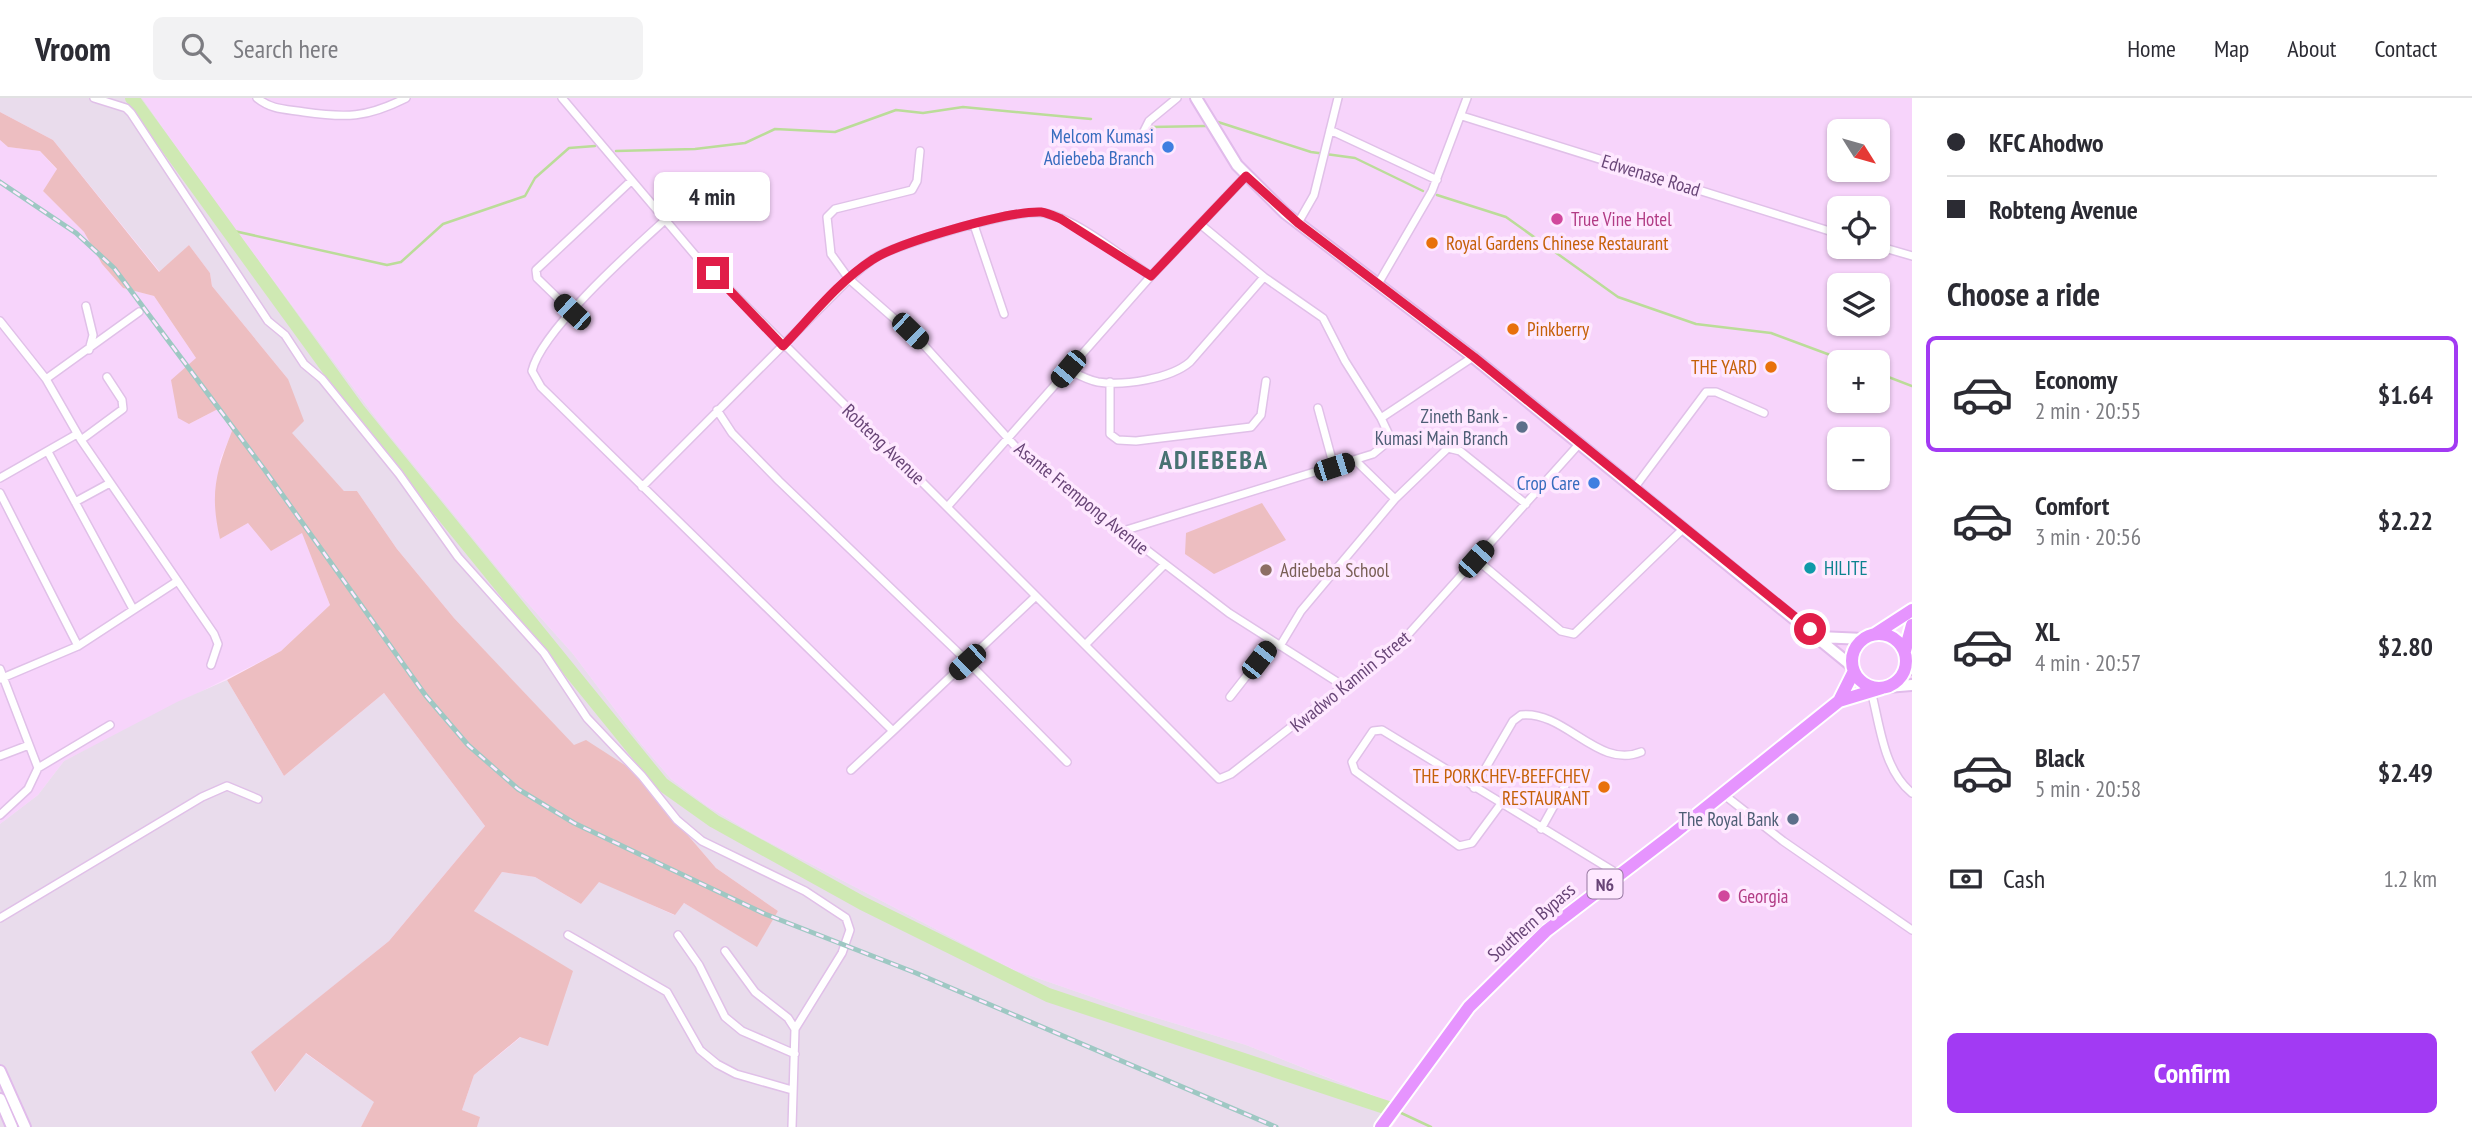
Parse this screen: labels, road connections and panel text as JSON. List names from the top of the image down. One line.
{"streets":{"highway":["N6","Southern Bypass"],"street":["Edwenase Road","Robteng Avenue","Asante Frempong Avenue","Kwadwo Kannin Street"]},"crossings":[["Robteng Avenue","Kwadwo Kannin Street"],["Asante Frempong Avenue","Kwadwo Kannin Street"],["N6","Southern Bypass"]],"districts":["ADIEBEBA"],"places":["Melcom Kumasi Adiebeba Branch","True Vine Hotel","Royal Gardens Chinese Restaurant","Pinkberry","THE YARD","Zineth Bank - Kumasi Main Branch","Crop Care","HILITE","Adiebeba School","THE PORKCHEV-BEEFCHEV RESTAURANT","The Royal Bank","Georgia"],"north":"bottom right","page":{"header":"Vroom","search":"Search here","nav":["Home","Map","About","Contact"],"banner":["KFC Ahodwo","Robteng Avenue"],"map_buttons":["+","−"],"bubble":"4 min","heading":"Choose a ride","list":[{"name":"Economy","note":"2 min · 20:55","value":"$1.64"},{"name":"Comfort","note":"3 min · 20:56","value":"$2.22"},{"name":"XL","note":"4 min · 20:57","value":"$2.80"},{"name":"Black","note":"5 min · 20:58","value":"$2.49"}],"pay":["Cash","1.2 km"],"buttons":"Confirm"}}
